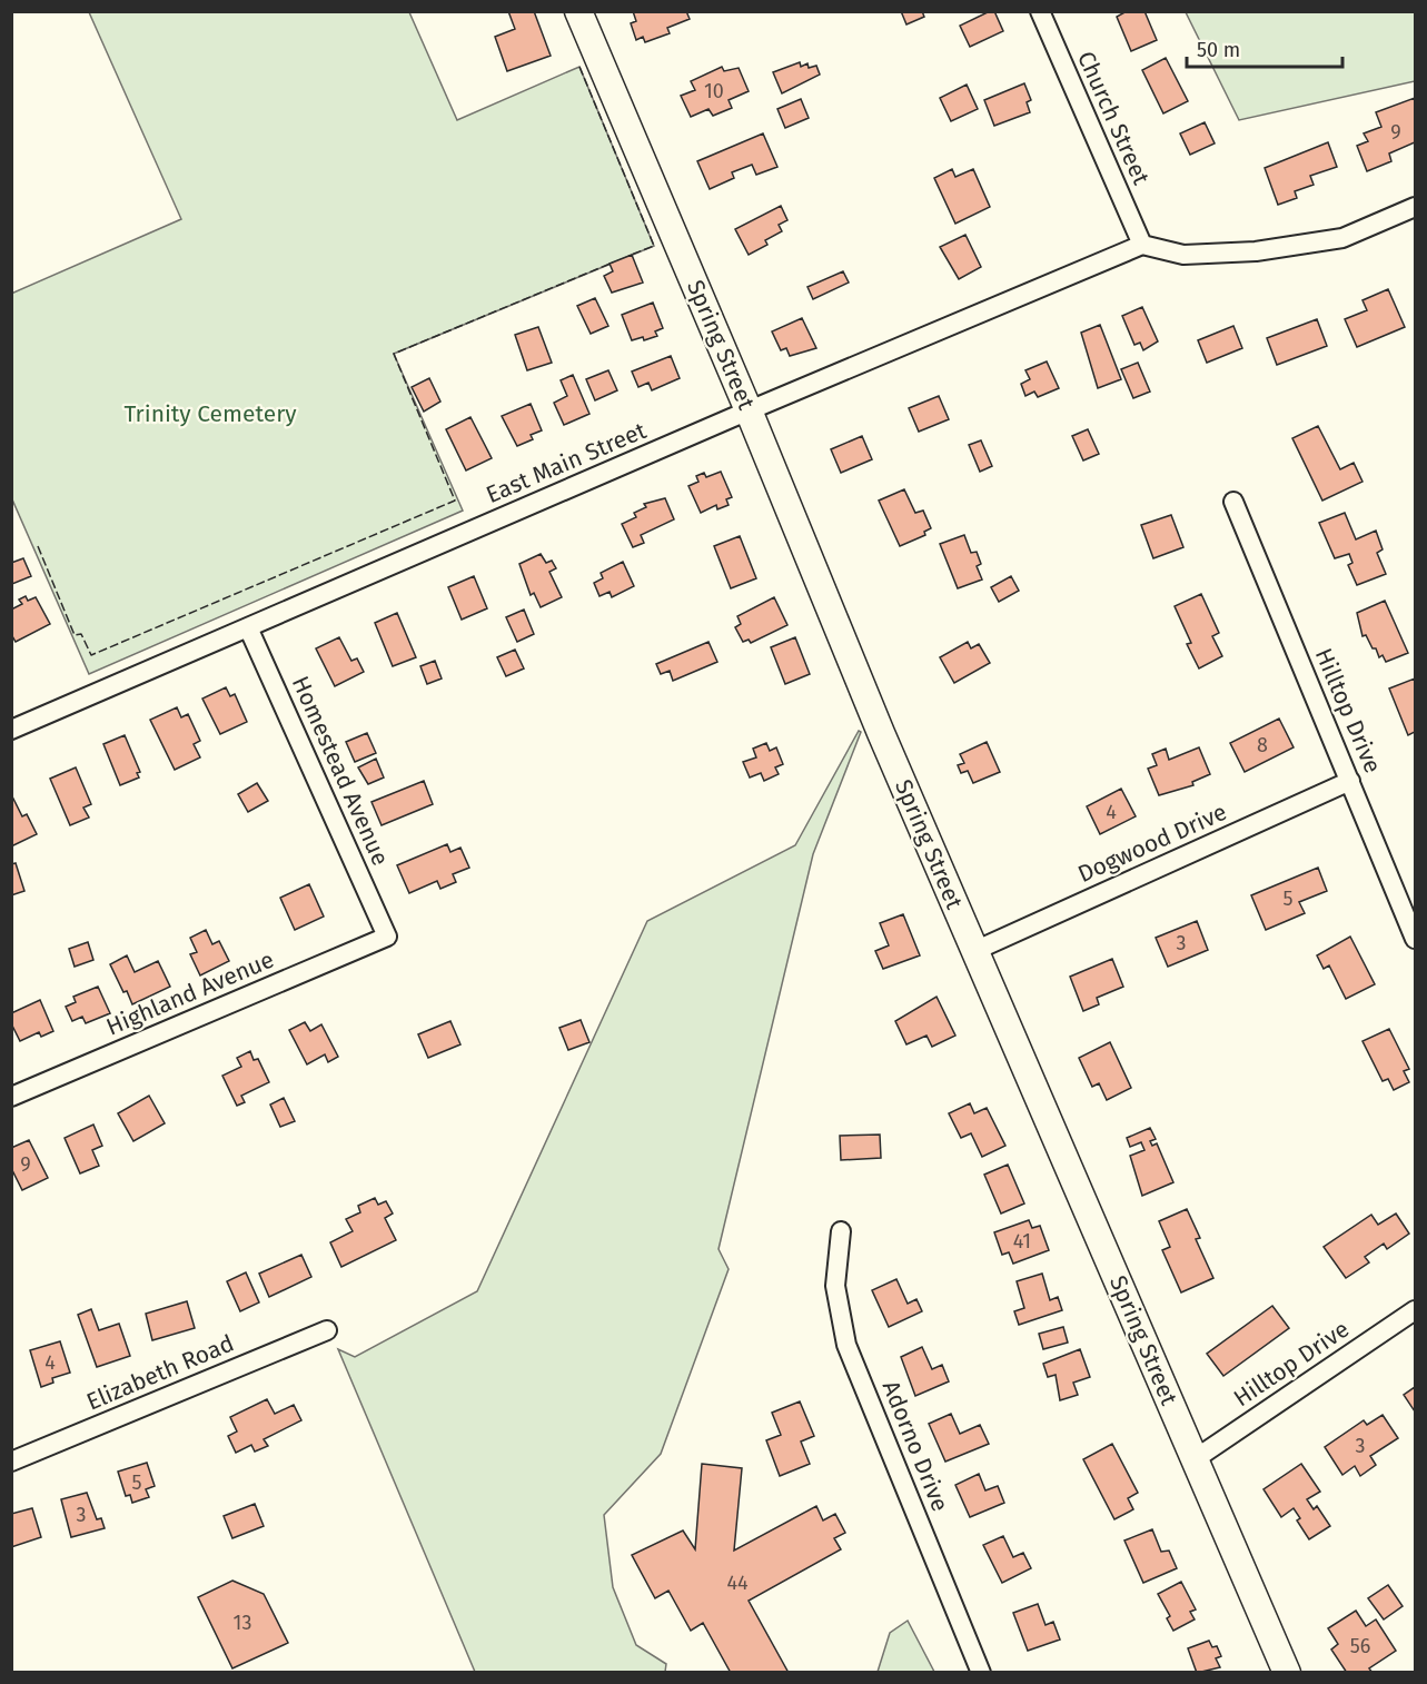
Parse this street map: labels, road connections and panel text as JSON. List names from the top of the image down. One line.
{"streets":{"street":["Church Street","Spring Street","East Main Street","Hilltop Drive","Homestead Avenue","Dogwood Drive","Highland Avenue","Elizabeth Road","Adorno Drive"]},"crossings":[["Church Street","East Main Street"],["Spring Street","East Main Street"],["Spring Street","Hilltop Drive"],["Spring Street","Dogwood Drive"],["East Main Street","Homestead Avenue"],["Hilltop Drive","Dogwood Drive"],["Homestead Avenue","Highland Avenue"]],"parks":["Trinity Cemetery"],"house_numbers":["10","9","8","4","5","3","9","41","4","3","5","3","44","13","56"],"scale_bar":"50 m"}
